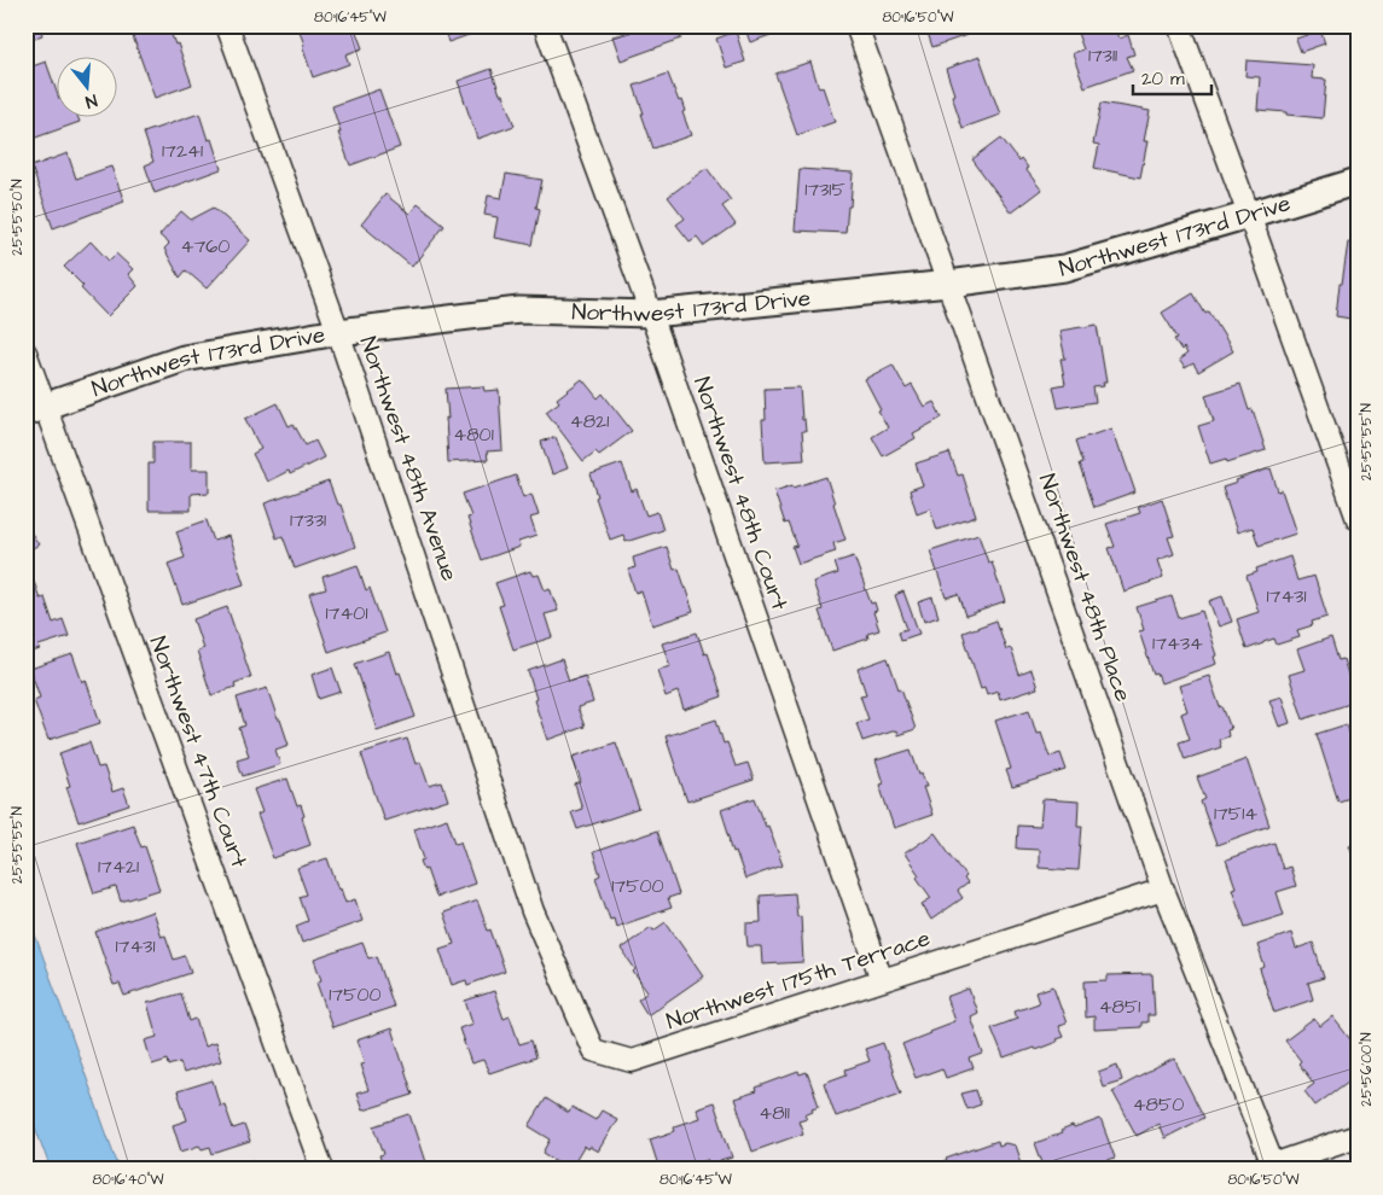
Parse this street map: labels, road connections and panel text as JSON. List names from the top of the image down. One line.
{"streets":{"street":["Northwest 173rd Drive","Northwest 48th Avenue","Northwest 48th Court","Northwest 48th Place","Northwest 47th Court","Northwest 175th Terrace"]},"crossings":[["Northwest 173rd Drive","Northwest 48th Avenue"],["Northwest 173rd Drive","Northwest 48th Court"],["Northwest 173rd Drive","Northwest 48th Place"],["Northwest 173rd Drive","Northwest 47th Court"],["Northwest 48th Avenue","Northwest 175th Terrace"],["Northwest 48th Court","Northwest 175th Terrace"],["Northwest 48th Place","Northwest 175th Terrace"]],"house_numbers":["17311","17241","17315","4760","4821","4801","17331","17431","17401","17434","17514","17421","17500","17431","17500","4851","4850","4811"],"scale_bar":"20 m","north":"bottom","coordinates":["80°16'45\"W","80°16'50\"W","25°55'50\"N","25°55'55\"N","25°56'00\"N","80°16'40\"W"]}
